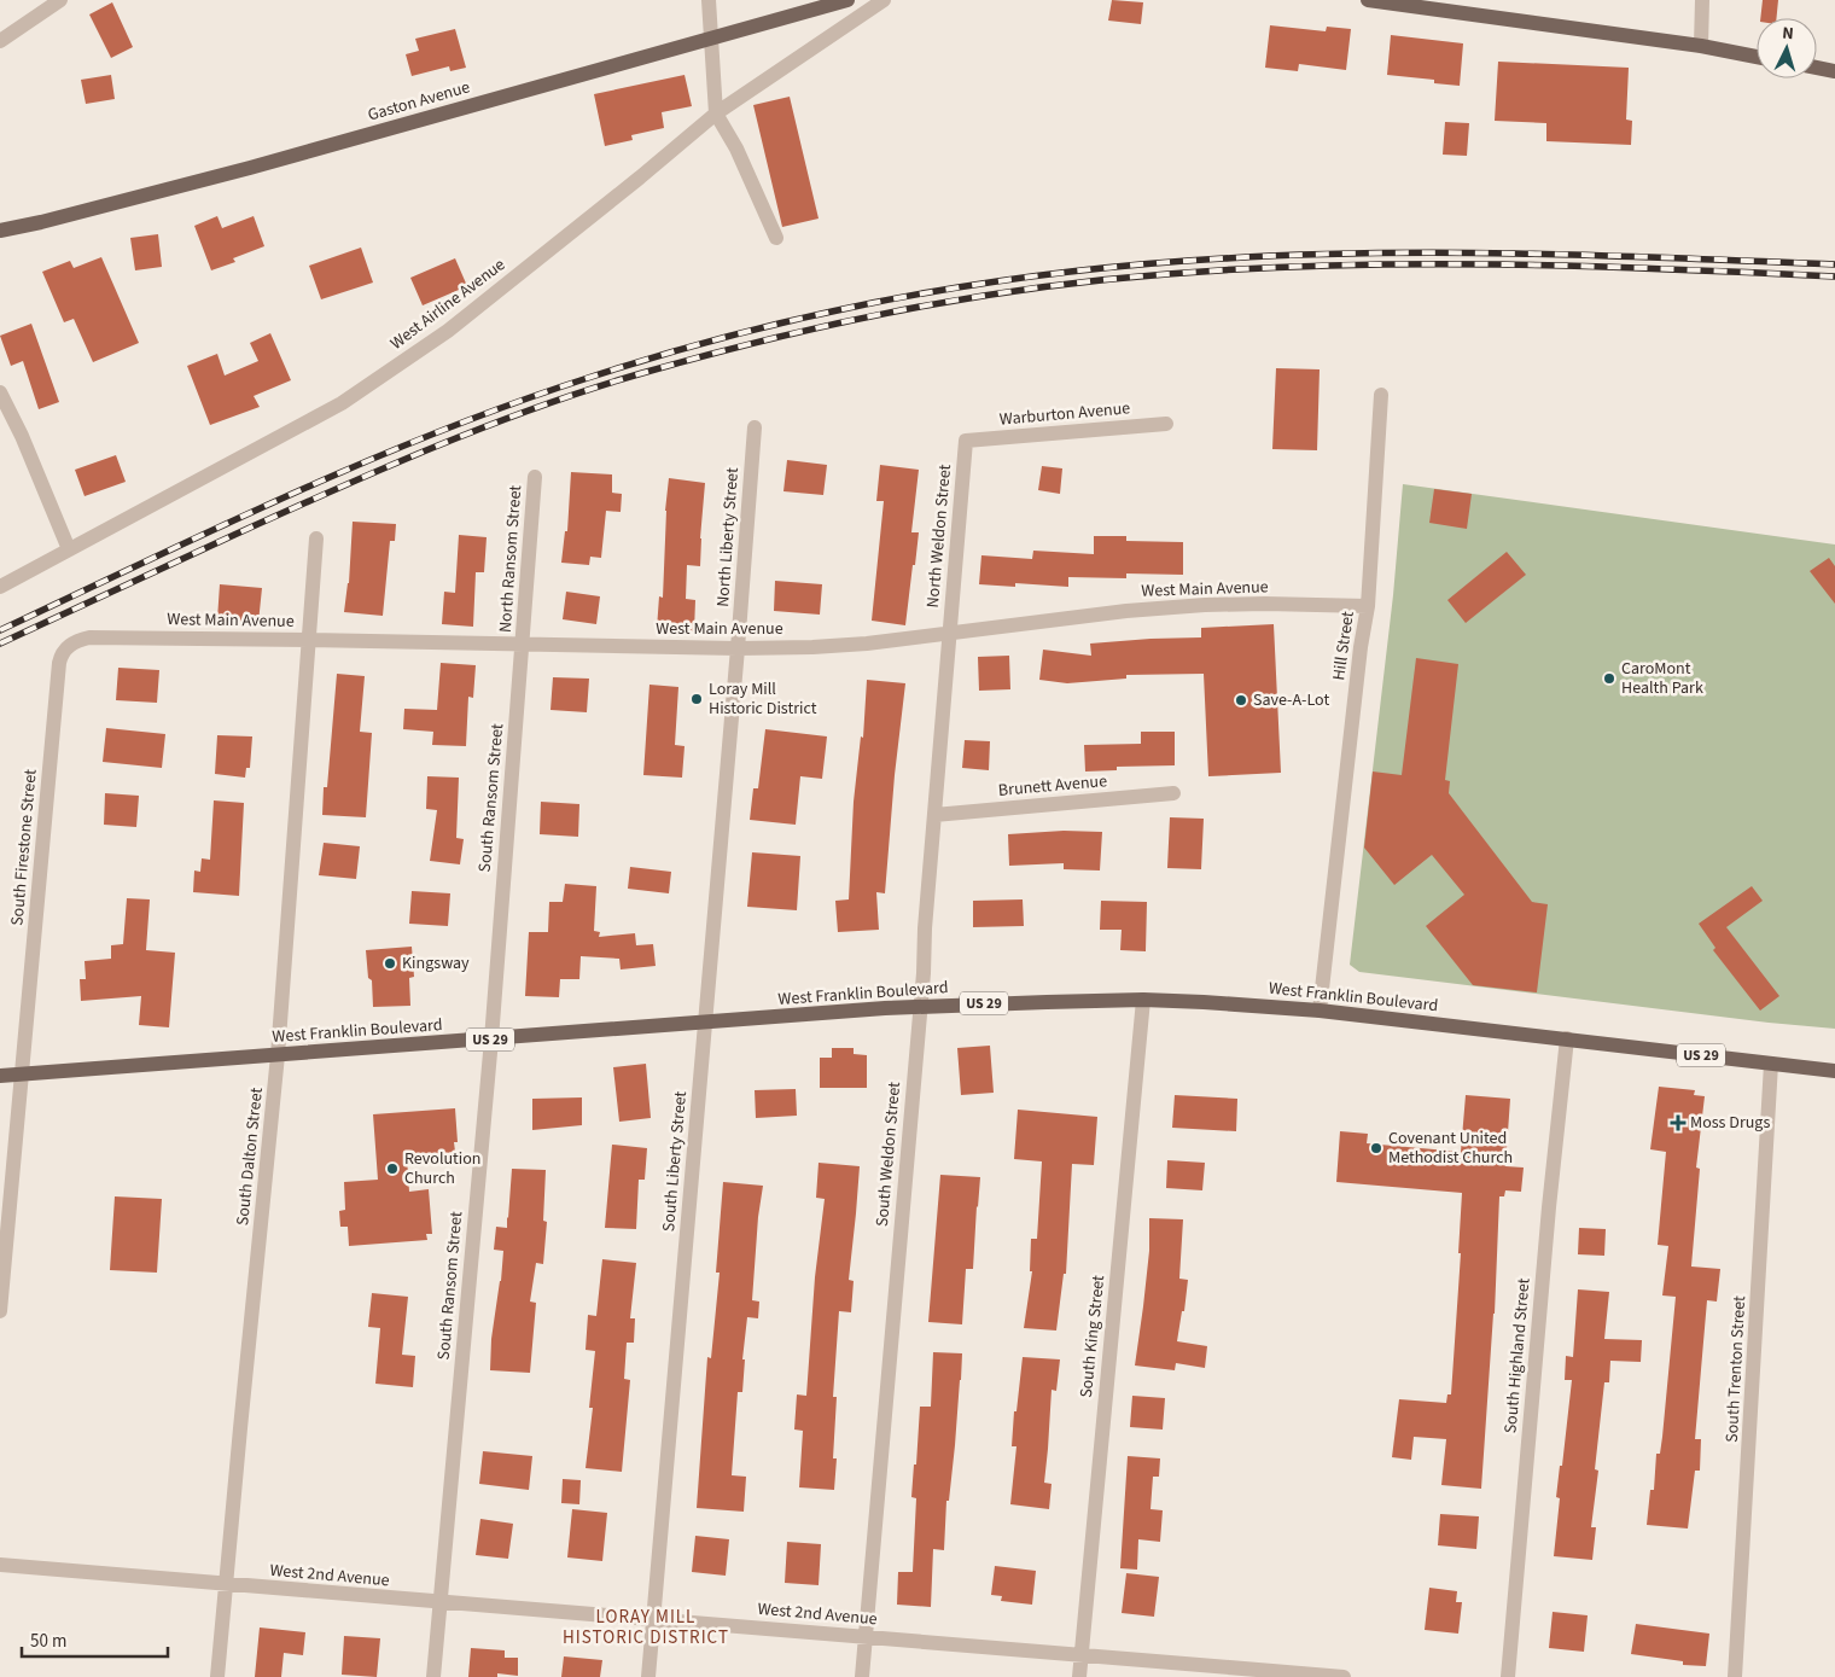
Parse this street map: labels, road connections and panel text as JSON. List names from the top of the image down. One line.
{"streets":{"main road":["Gaston Avenue","West Franklin Boulevard","US 29"],"street":["West Airline Avenue","Warburton Avenue","North Weldon Street","North Liberty Street","North Ransom Street","West Main Avenue","Hill Street","Brunett Avenue","South Ransom Street","South Firestone Street","South Weldon Street","South Dalton Street","South Liberty Street","South King Street","South Highland Street","South Trenton Street","West 2nd Avenue"]},"crossings":[["Warburton Avenue","North Weldon Street"],["North Weldon Street","West Main Avenue"],["North Weldon Street","South Weldon Street"],["North Liberty Street","West Main Avenue"],["North Liberty Street","South Liberty Street"],["North Ransom Street","West Main Avenue"],["North Ransom Street","South Ransom Street"],["West Main Avenue","Hill Street"],["West Main Avenue","South Ransom Street"],["West Main Avenue","South Firestone Street"],["West Main Avenue","South Weldon Street"],["West Main Avenue","South Dalton Street"],["West Main Avenue","South Liberty Street"],["Hill Street","West Franklin Boulevard"],["Brunett Avenue","South Weldon Street"],["South Ransom Street","West Franklin Boulevard"],["South Ransom Street","West 2nd Avenue"],["South Firestone Street","West Franklin Boulevard"],["West Franklin Boulevard","South Weldon Street"],["West Franklin Boulevard","South Dalton Street"],["West Franklin Boulevard","South Liberty Street"],["West Franklin Boulevard","South King Street"],["West Franklin Boulevard","South Highland Street"],["West Franklin Boulevard","South Trenton Street"],["South Weldon Street","West 2nd Avenue"],["South Dalton Street","West 2nd Avenue"],["South Liberty Street","West 2nd Avenue"],["South King Street","West 2nd Avenue"]],"districts":["LORAY MILL HISTORIC DISTRICT"],"places":{"other":["CaroMont Health Park","Loray Mill Historic District","Save-A-Lot","Kingsway","Covenant United Methodist Church","Revolution Church"],"health":["Moss Drugs"]},"scale_bar":"50 m","north":"top"}
